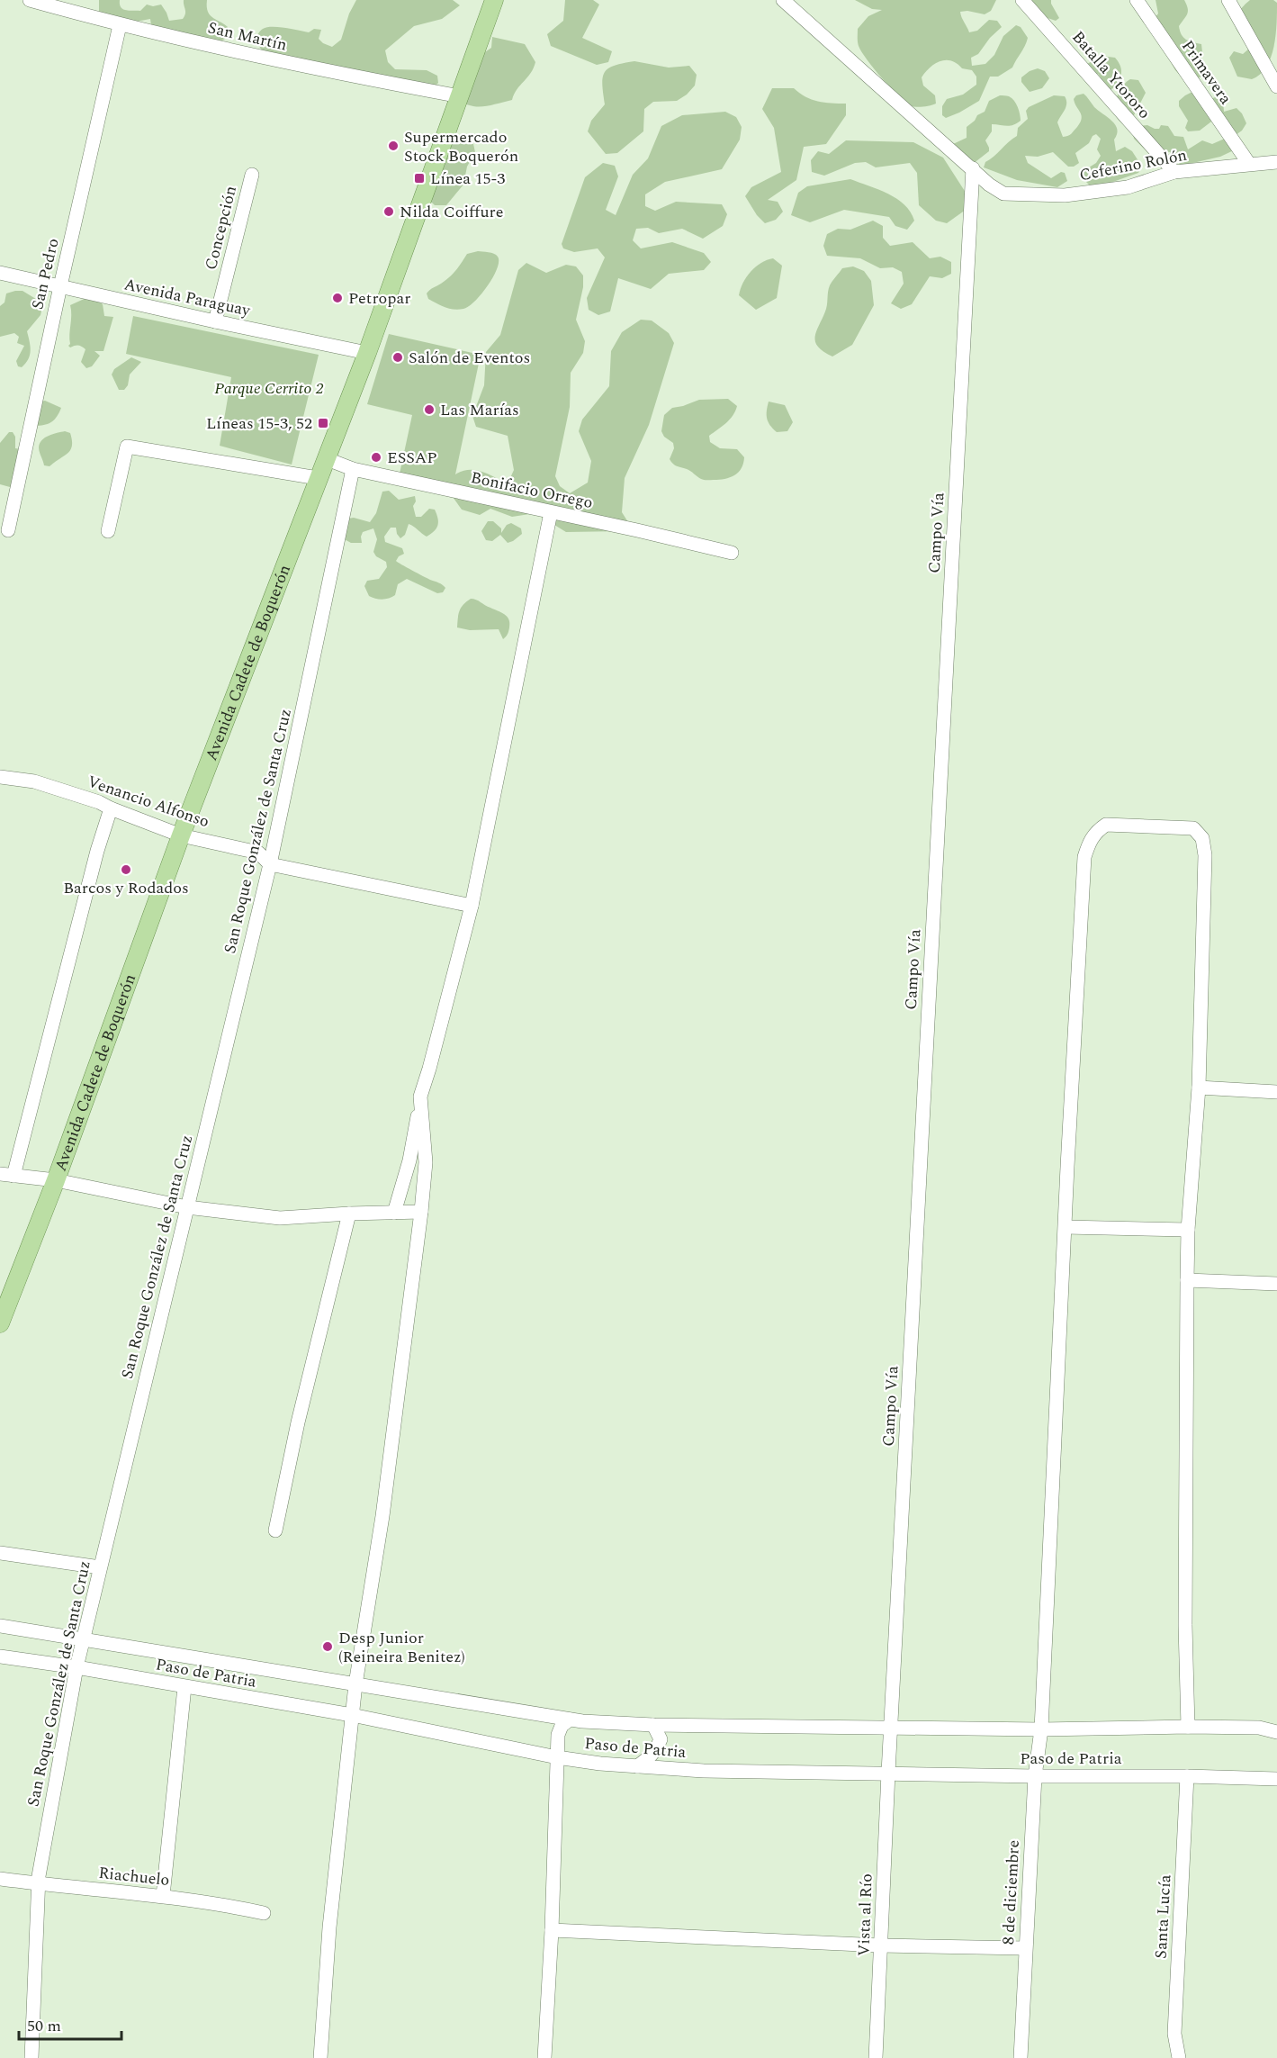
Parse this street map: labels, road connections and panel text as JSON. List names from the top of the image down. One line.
{"streets":{"main road":["Avenida Cadete de Boquerón"],"street":["San Martín","Primavera","Batalla Ytororo","Ceferino Rolón","Concepción","San Pedro","Avenida Paraguay","Bonifacio Orrego","Campo Vía","Venancio Alfonso","San Roque González de Santa Cruz","Paso de Patria","Riachuelo","8 de diciembre","Vista al Río","Santa Lucía"]},"crossings":[["San Martín","San Pedro"],["San Martín","Avenida Cadete de Boquerón"],["Primavera","Ceferino Rolón"],["Batalla Ytororo","Ceferino Rolón"],["Ceferino Rolón","Campo Vía"],["Concepción","Avenida Paraguay"],["San Pedro","Avenida Paraguay"],["Avenida Paraguay","Avenida Cadete de Boquerón"],["Bonifacio Orrego","Avenida Cadete de Boquerón"],["Bonifacio Orrego","San Roque González de Santa Cruz"],["Campo Vía","Paso de Patria"],["Campo Vía","Vista al Río"],["Avenida Cadete de Boquerón","Venancio Alfonso"],["Venancio Alfonso","San Roque González de Santa Cruz"],["San Roque González de Santa Cruz","Paso de Patria"],["San Roque González de Santa Cruz","Riachuelo"],["Paso de Patria","8 de diciembre"],["Paso de Patria","Vista al Río"],["Paso de Patria","Santa Lucía"]],"parks":["Parque Cerrito 2"],"places":{"other":["Supermercado Stock Boquerón","Nilda Coiffure","Petropar","Salón de Eventos","Las Marías","ESSAP","Barcos y Rodados","Desp Junior (Reineira Benitez)"],"transit":["Línea 15-3","Líneas 15-3, 52"]},"scale_bar":"50 m"}
